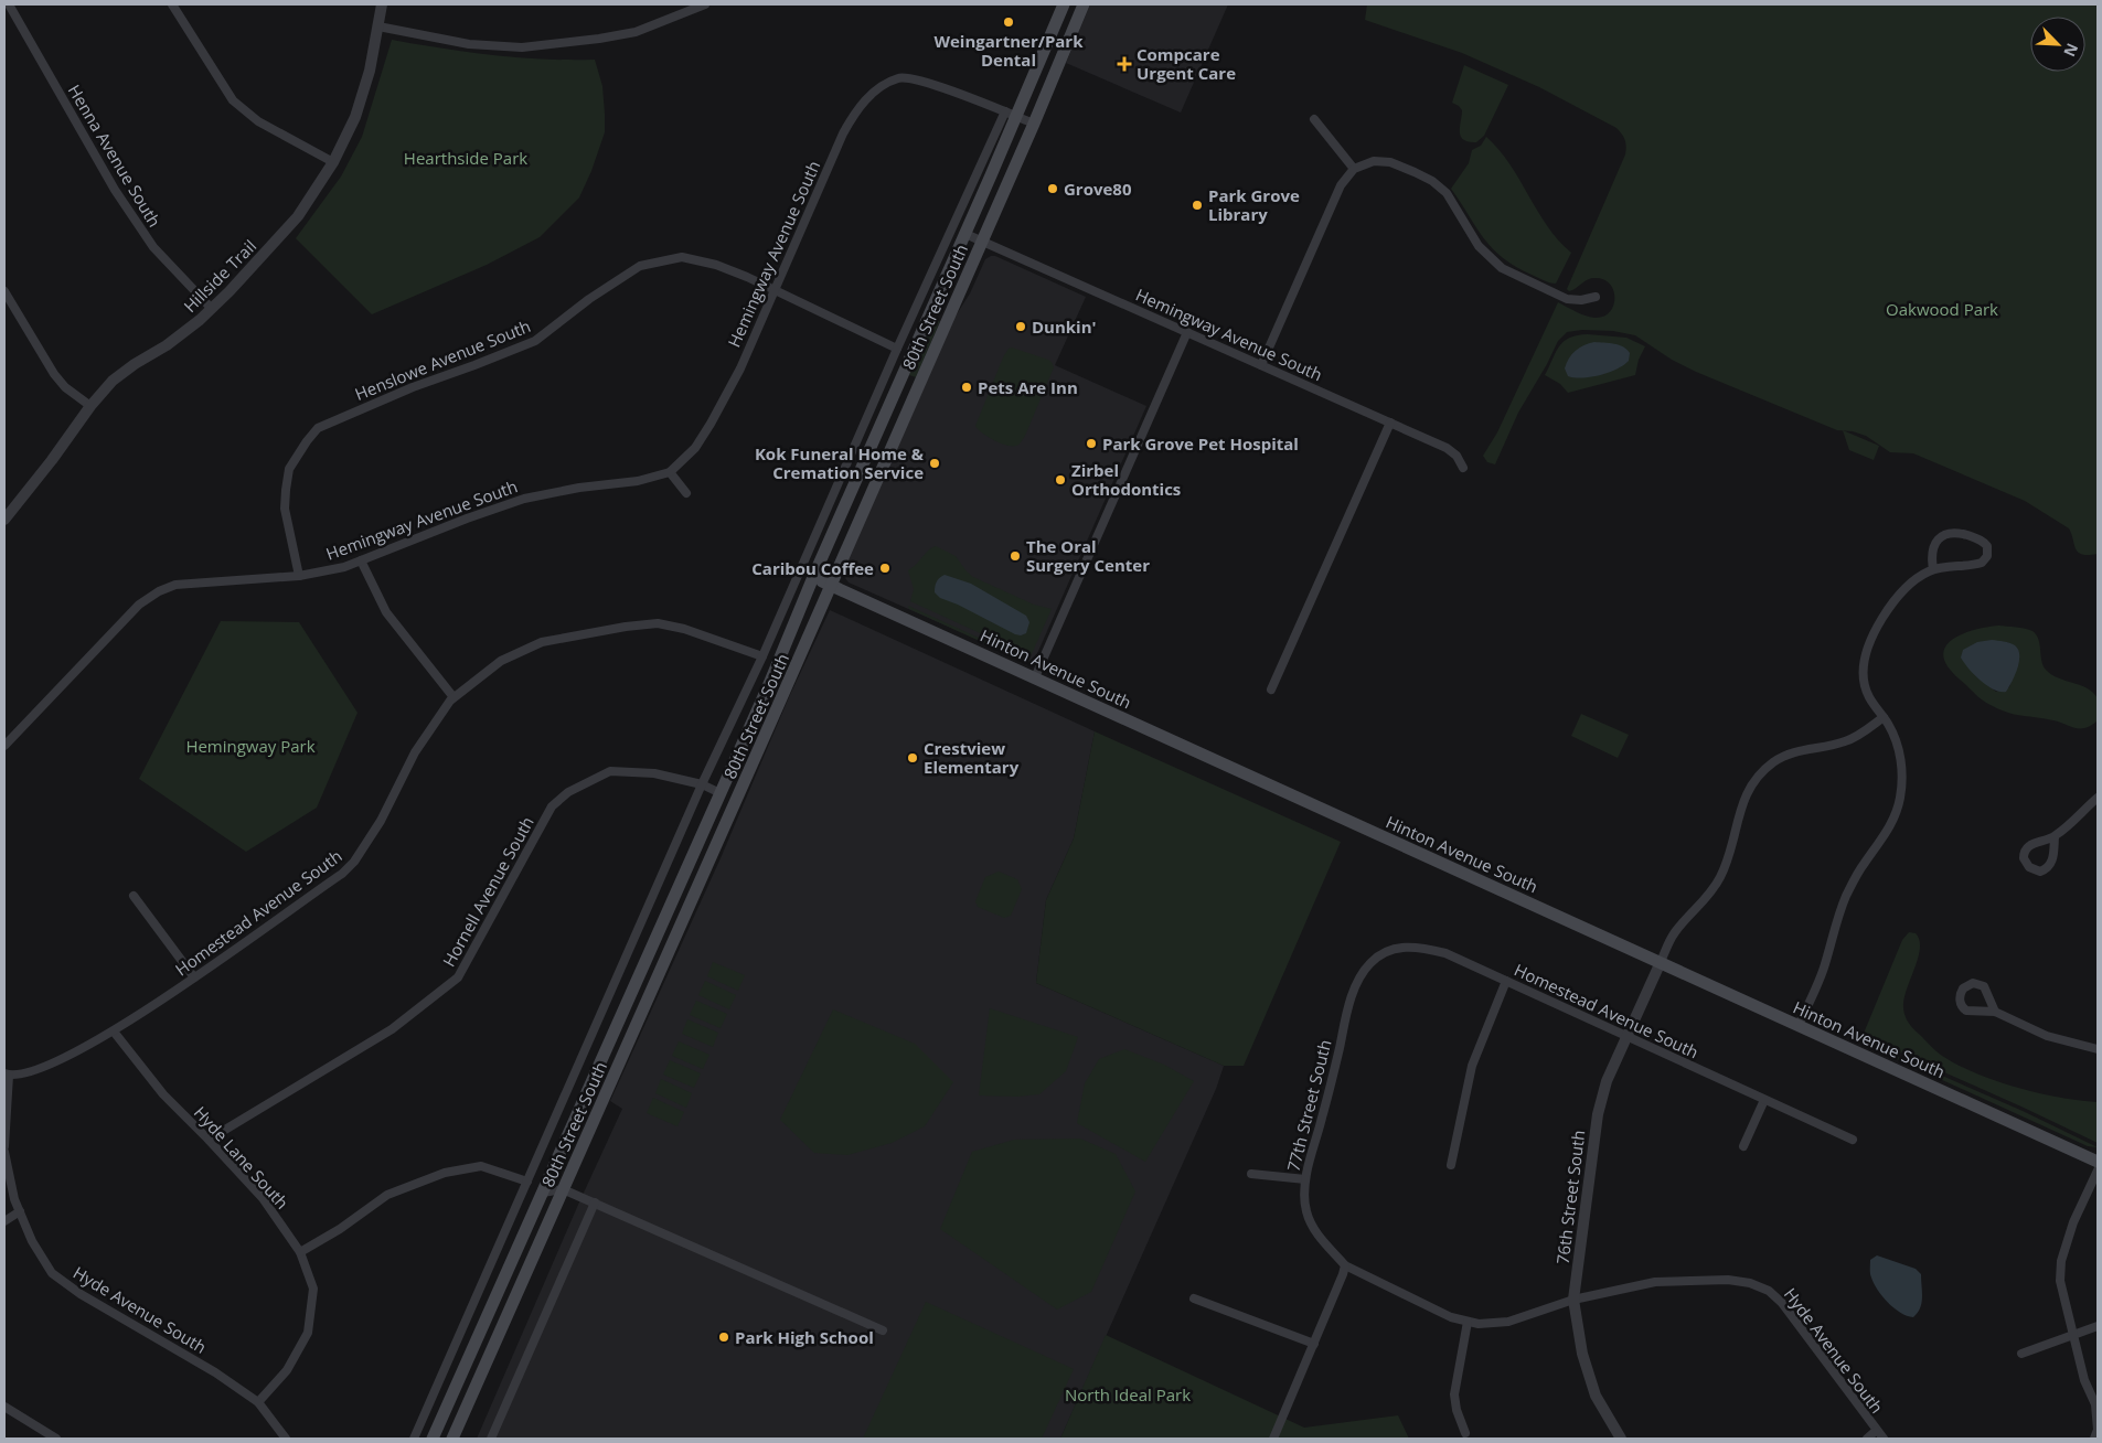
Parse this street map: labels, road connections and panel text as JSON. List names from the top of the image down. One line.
{"streets":{"main road":["80th Street South","Hinton Avenue South"],"street":["Henna Avenue South","Hemingway Avenue South","Hillside Trail","Henslowe Avenue South","Hornell Avenue South","Homestead Avenue South","77th Street South","Hyde Lane South","76th Street South","Hyde Avenue South"]},"crossings":[["Henna Avenue South","Hillside Trail"],["Hemingway Avenue South","80th Street South"],["Hemingway Avenue South","Henslowe Avenue South"],["80th Street South","Henslowe Avenue South"],["80th Street South","Hinton Avenue South"],["80th Street South","Hornell Avenue South"],["80th Street South","Homestead Avenue South"],["Hinton Avenue South","76th Street South"],["Hornell Avenue South","Hyde Lane South"],["Homestead Avenue South","77th Street South"],["Homestead Avenue South","Hyde Lane South"],["Homestead Avenue South","76th Street South"],["77th Street South","Hyde Avenue South"],["Hyde Lane South","Hyde Avenue South"],["76th Street South","Hyde Avenue South"]],"parks":["Hearthside Park","Oakwood Park","Hemingway Park","North Ideal Park"],"places":{"other":["Weingartner/Park Dental","Grove80","Park Grove Library","Dunkin'","Pets Are Inn","Park Grove Pet Hospital","Kok Funeral Home & Cremation Service","Zirbel Orthodontics","The Oral Surgery Center","Caribou Coffee","Crestview Elementary","Park High School"],"health":["Compcare Urgent Care"]},"north":"bottom right"}
